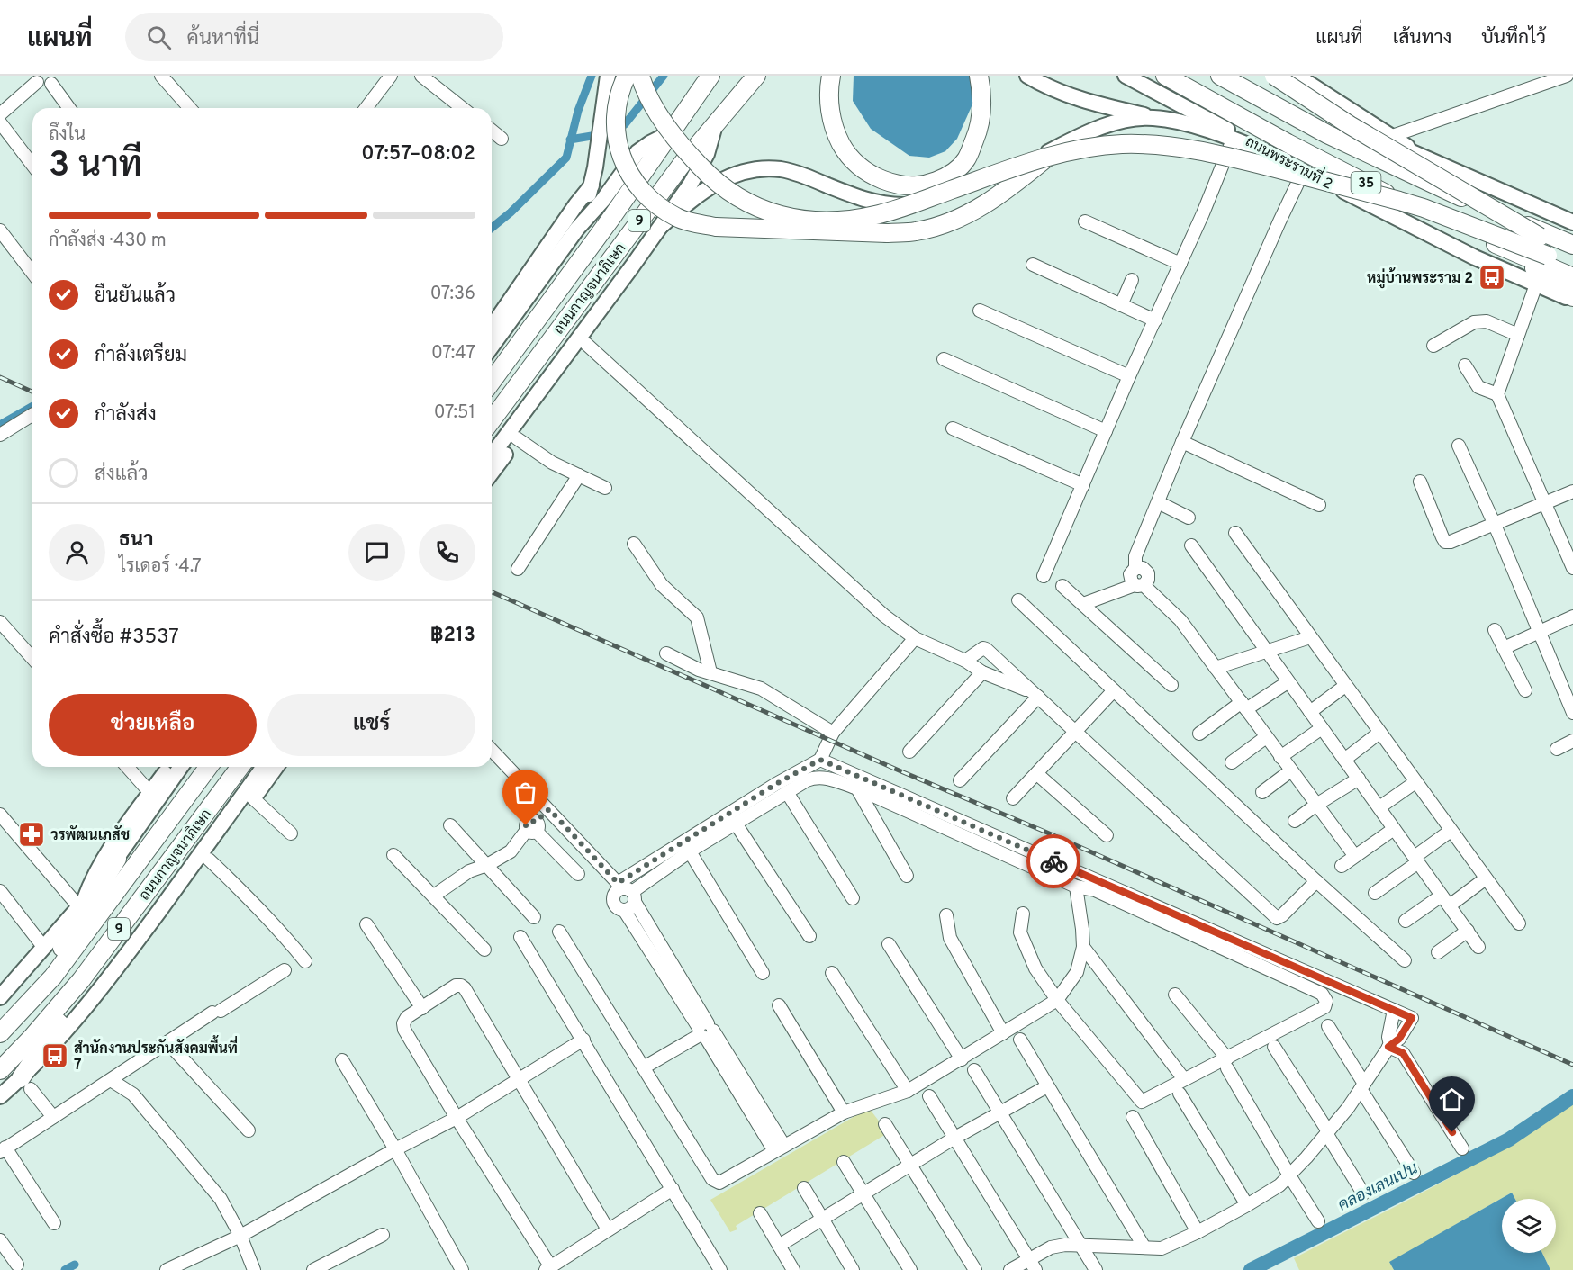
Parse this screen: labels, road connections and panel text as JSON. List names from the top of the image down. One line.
{"streets":{"highway":["ถนนพระรามที่ 2","35","9","ถนนกาญจนาภิเษก"]},"water":["คลองเลนเปน"],"places":{"bus stop":["หมู่บ้านพระราม 2","สำนักงานประกันสังคมพื้นที่ 7"],"pharmacy":["วรพัฒนเภสัช"]},"page":{"header":"แผนที่","search":"ค้นหาที่นี่","nav":["แผนที่","เส้นทาง","บันทึกไว้"],"heading":["3 นาที","ถึงใน","07:57–08:02"],"panel":["ธนา","ไรเดอร์ · 4.7","คำสั่งซื้อ #3537","฿213"],"bar":"กำลังส่ง · 430 m","list":[["ยืนยันแล้ว","07:36"],["กำลังเตรียม","07:47"],["กำลังส่ง","07:51"],"ส่งแล้ว"],"buttons":["ช่วยเหลือ","แชร์"]}}
